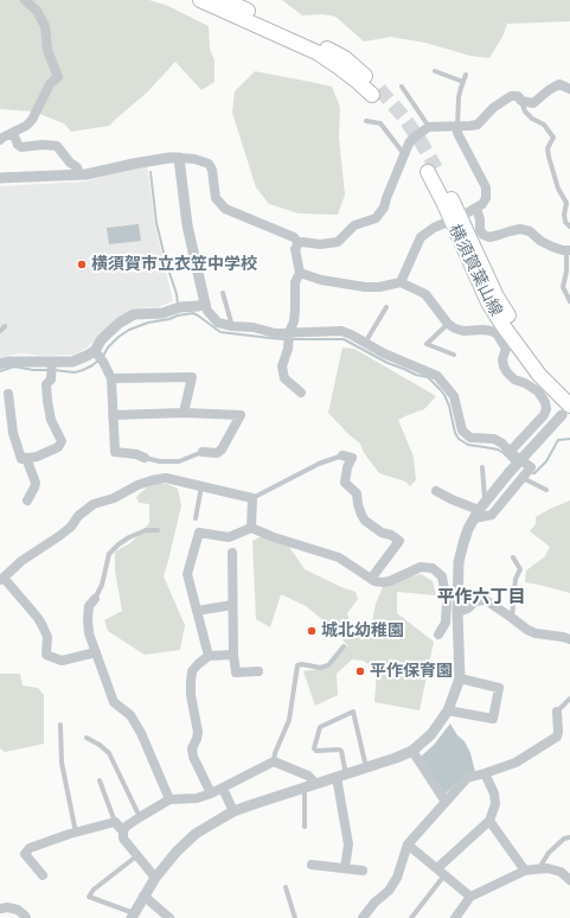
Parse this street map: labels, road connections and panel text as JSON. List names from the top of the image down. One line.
{"streets":{"main road":["横須賀葉山線"]},"districts":["平作六丁目"],"places":["横須賀市立衣笠中学校","城北幼稚園","平作保育園"]}
